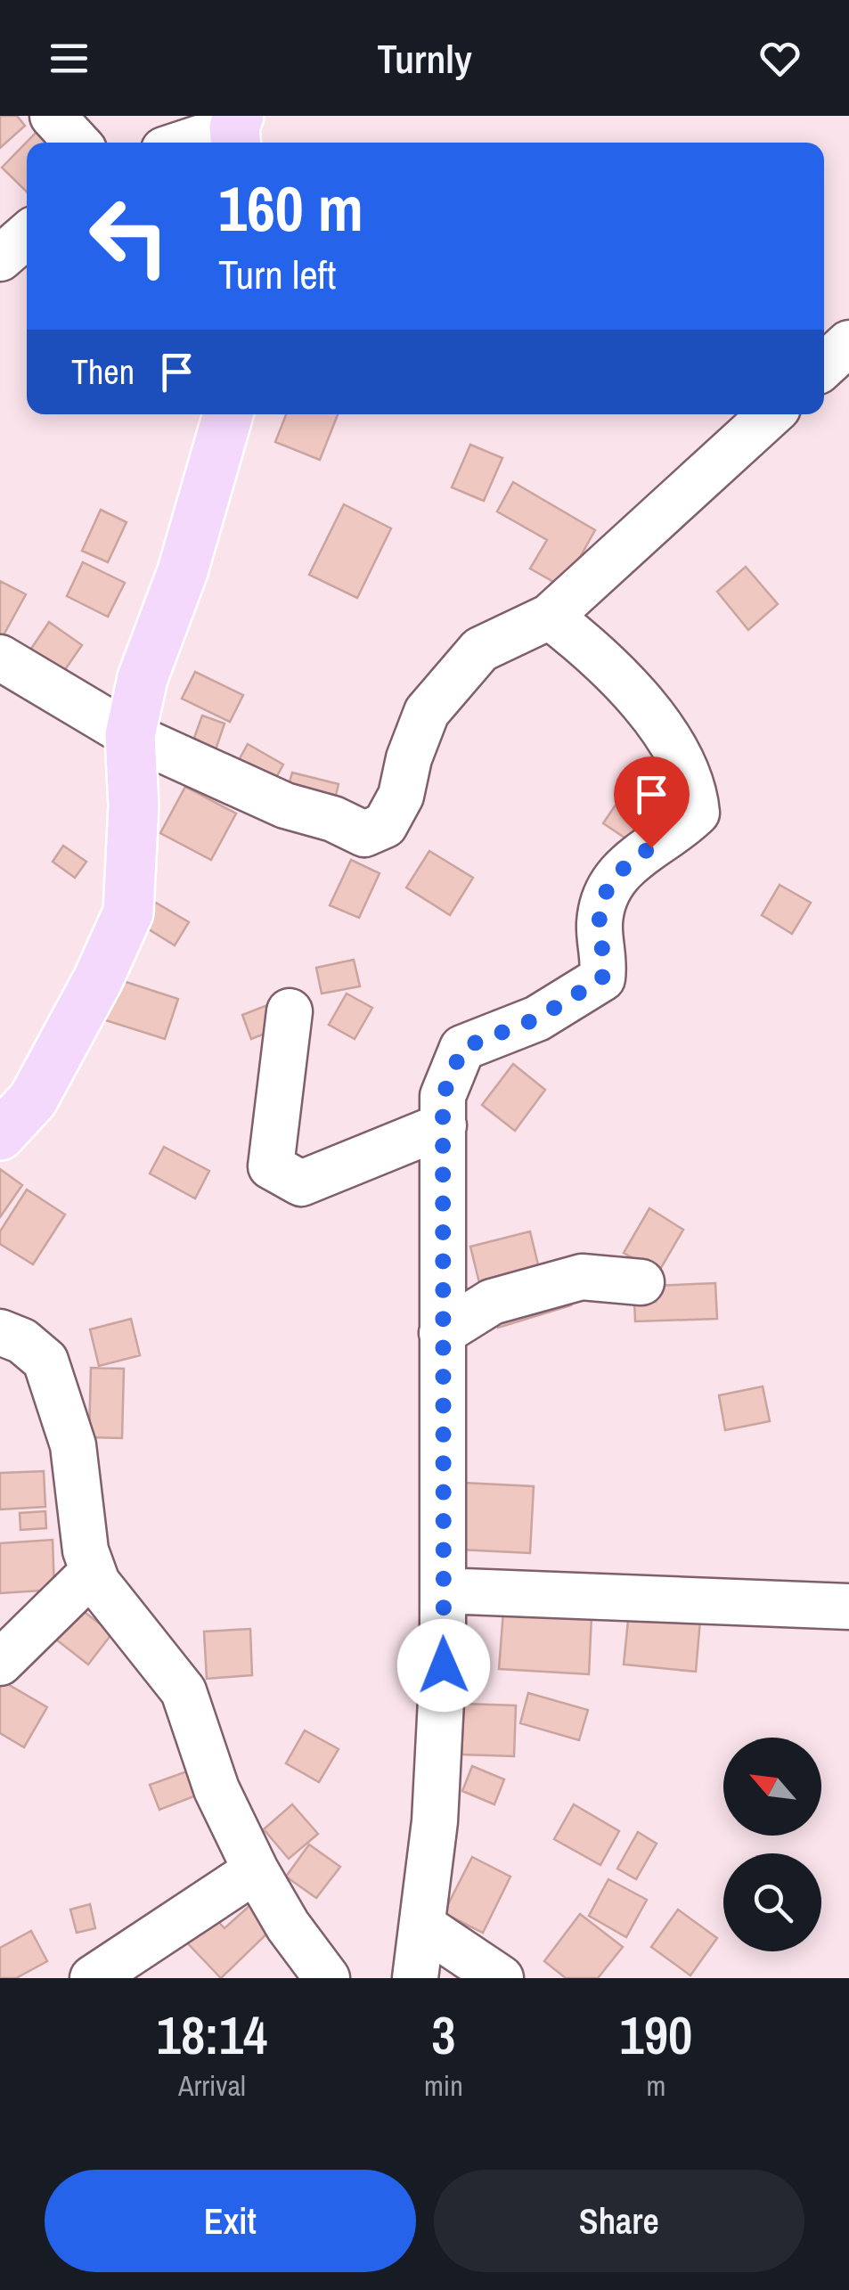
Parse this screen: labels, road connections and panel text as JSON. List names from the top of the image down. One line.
{"north":"top left","page":{"header":"Turnly","turn":["160 m","Turn left"],"then":"Then","eta":["18:14","Arrival","3","min","190","m"],"buttons":["Exit","Share"]}}
